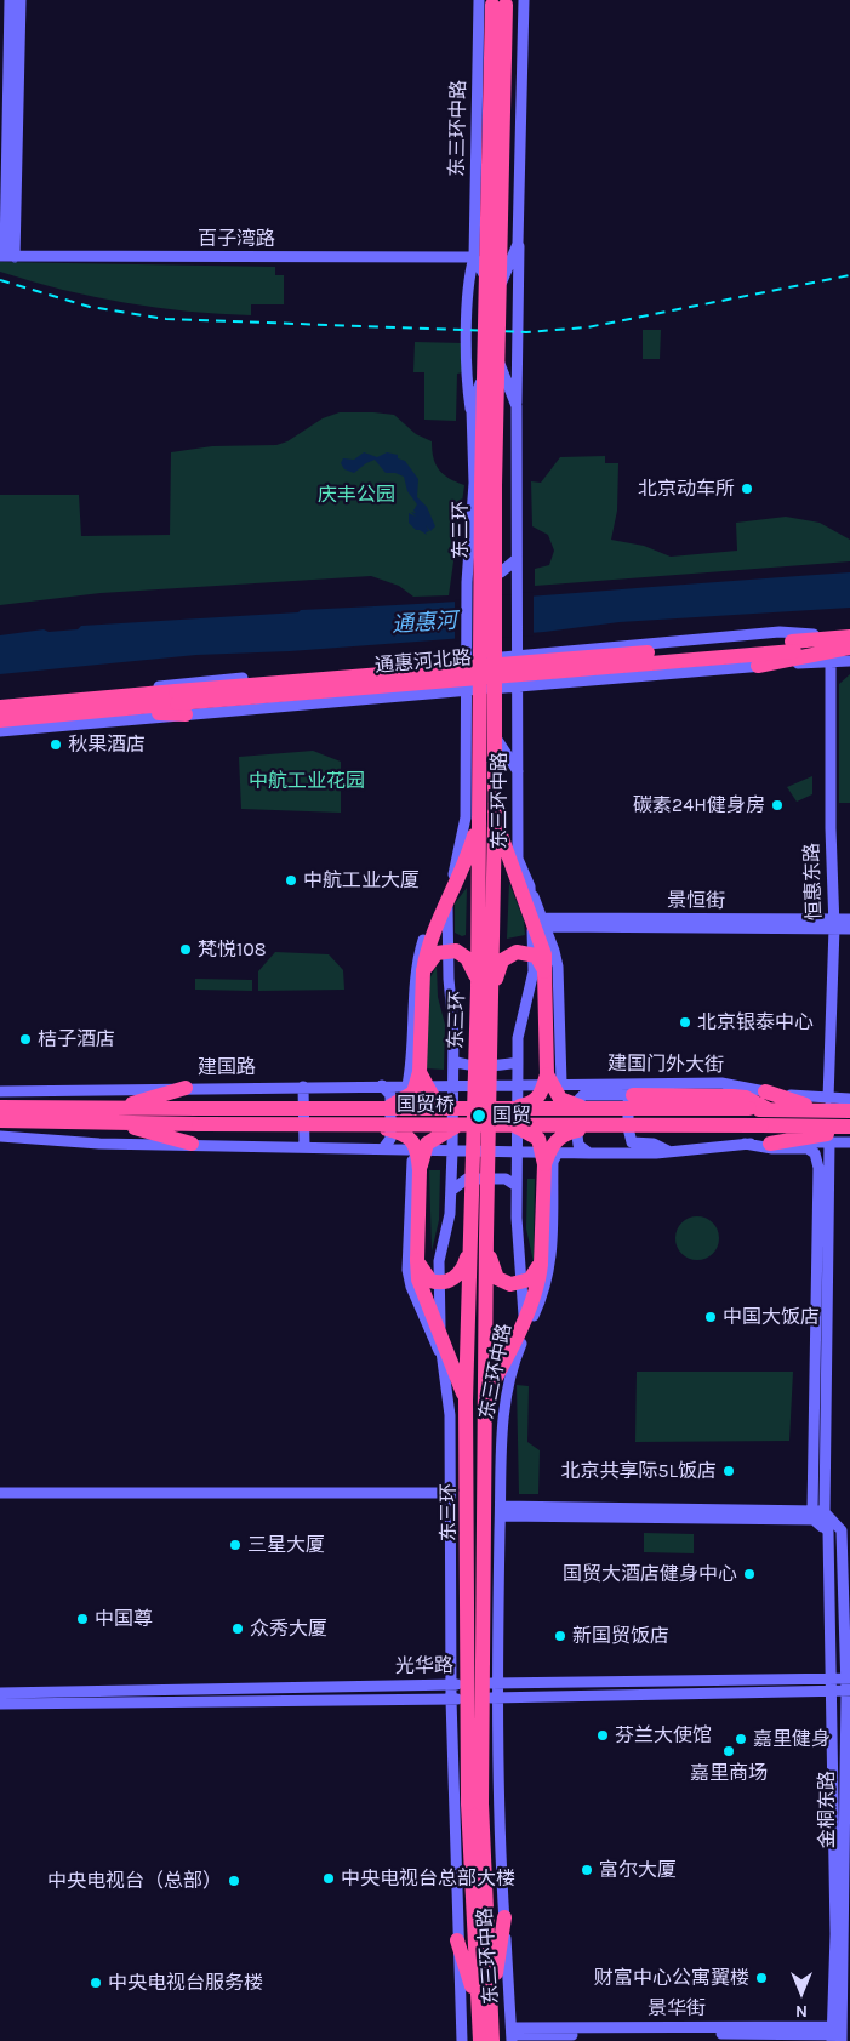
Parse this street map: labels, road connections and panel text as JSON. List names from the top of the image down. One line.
{"streets":{"highway":["东三环","通惠河北路","国贸桥"],"street":["东三环中路","百子湾路","恒惠东路","景恒街","建国门外大街","建国路","光华路","金桐东路","景华街"]},"crossings":[["东三环中路","百子湾路"],["东三环中路","东三环"],["东三环中路","通惠河北路"],["东三环中路","建国门外大街"],["东三环中路","建国路"],["东三环中路","光华路"],["东三环中路","景华街"],["通惠河北路","恒惠东路"],["恒惠东路","景恒街"],["建国门外大街","建国路"],["光华路","金桐东路"],["金桐东路","景华街"]],"water":["通惠河"],"parks":["庆丰公园","中航工业花园"],"places":["北京动车所","秋果酒店","碳素24H健身房","中航工业大厦","梵悦108","北京银泰中心","桔子酒店","国贸","中国大饭店","北京共享际5L饭店","三星大厦","国贸大酒店健身中心","中国尊","众秀大厦","新国贸饭店","芬兰大使馆","嘉里健身","嘉里商场","富尔大厦","中央电视台总部大楼","中央电视台（总部）","财富中心公寓翼楼","中央电视台服务楼"],"north":"bottom"}
